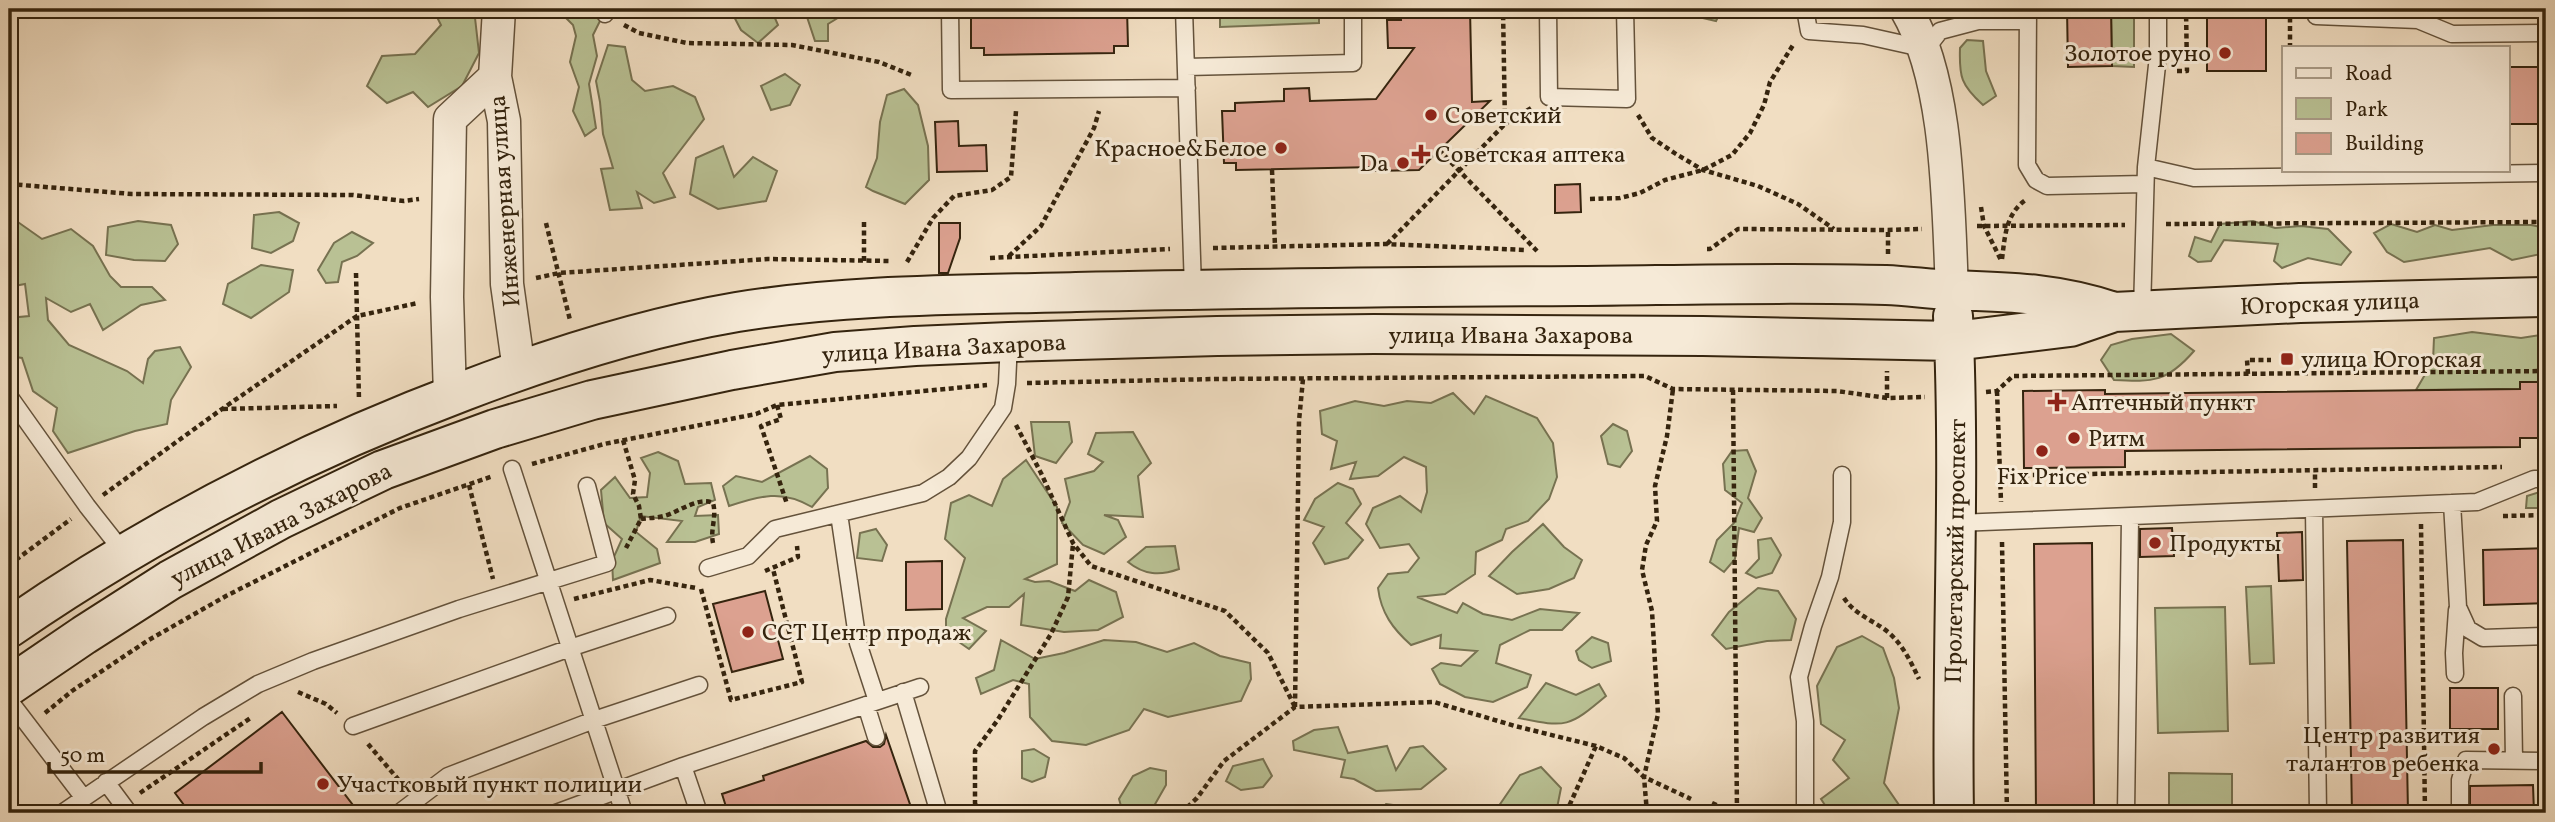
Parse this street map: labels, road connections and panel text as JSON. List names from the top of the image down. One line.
{"streets":{"main road":["Югорская улица","улица Ивана Захарова","Пролетарский проспект"],"street":["Инженерная улица"]},"crossings":[["Инженерная улица","улица Ивана Захарова"],["Югорская улица","улица Ивана Захарова"],["Югорская улица","Пролетарский проспект"],["улица Ивана Захарова","Пролетарский проспект"]],"places":{"other":["Золотое руно","Советский","Красное&Белое","Da","Ритм","Fix Price","Продукты","CCТ Центр продаж","Центр развития талантов ребенка","Участковый пункт полиции"],"health":["Советская аптека","Аптечный пункт"],"transit":["улица Югорская"]},"legend":["Road","Park","Building"],"scale_bar":"50 m"}
